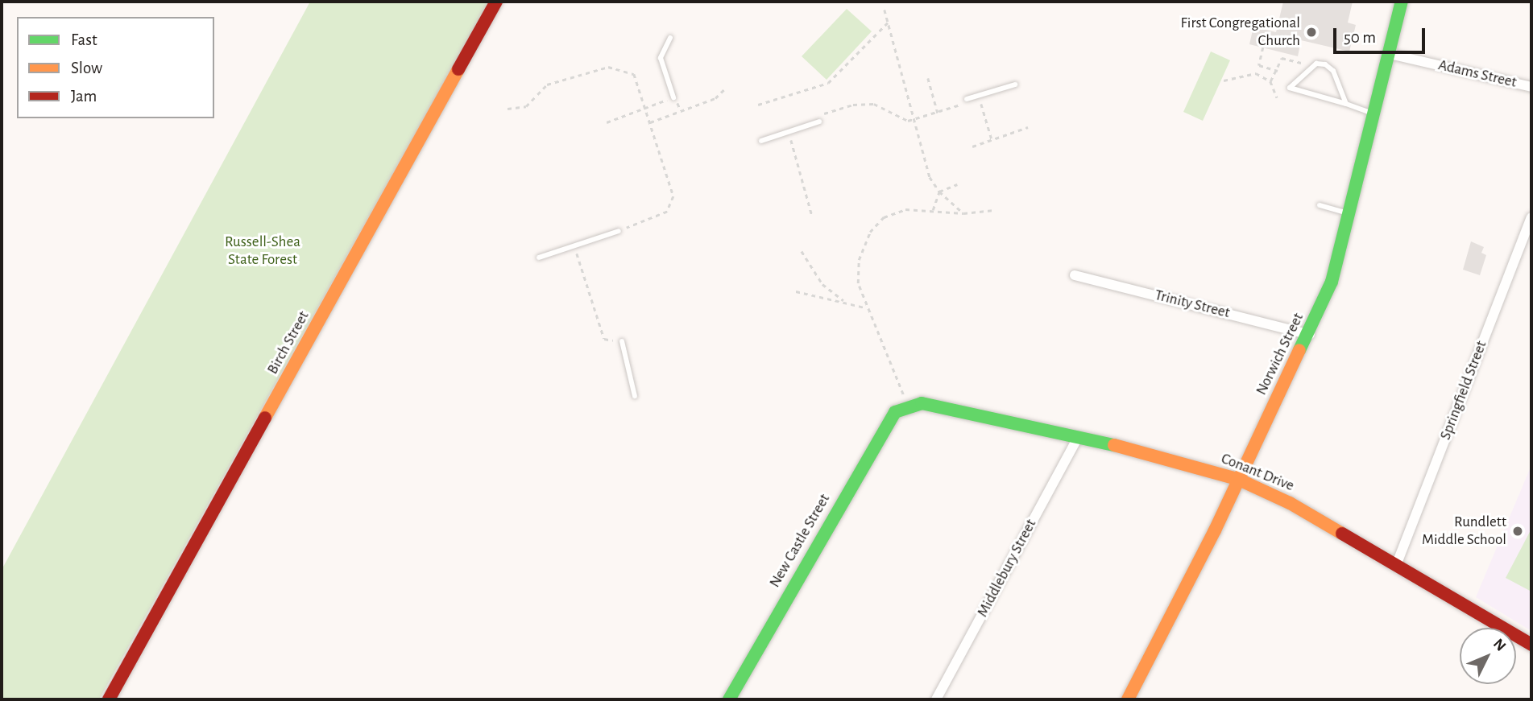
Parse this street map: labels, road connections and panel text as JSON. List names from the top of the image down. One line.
{"streets":{"street":["Adams Street","Trinity Street","Birch Street","Norwich Street","Springfield Street","Conant Drive","New Castle Street","Middlebury Street"]},"crossings":[["Adams Street","Norwich Street"],["Trinity Street","Norwich Street"],["Norwich Street","Conant Drive"],["Springfield Street","Conant Drive"],["Conant Drive","New Castle Street"],["Conant Drive","Middlebury Street"]],"parks":["Russell-Shea State Forest"],"places":["First Congregational Church","Rundlett Middle School"],"legend":["Fast","Slow","Jam"],"scale_bar":"50 m","north":"top right"}
